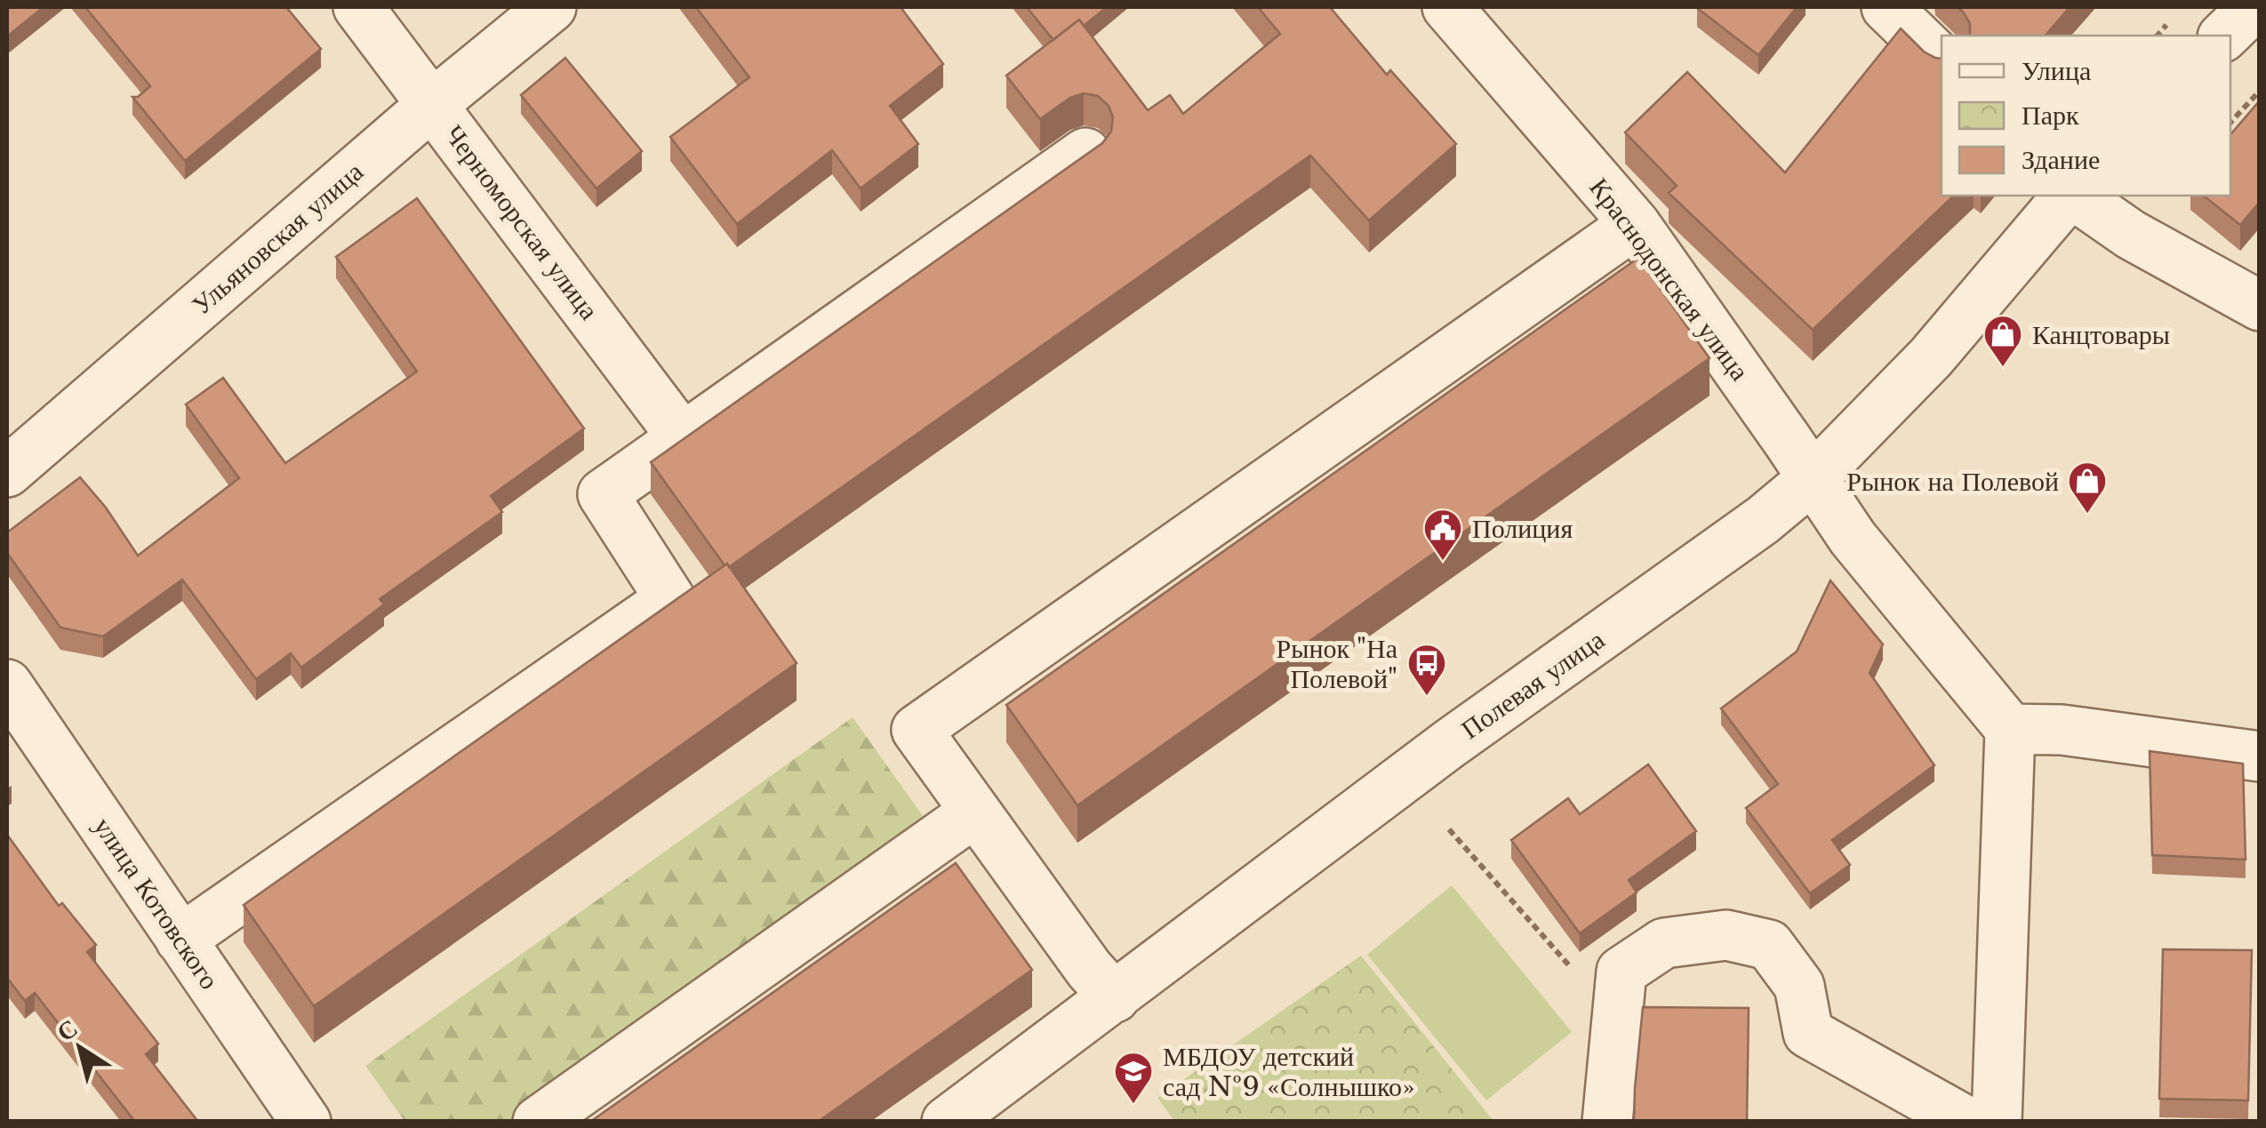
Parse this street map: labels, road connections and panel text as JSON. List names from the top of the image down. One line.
{"streets":{"street":["Черноморская улица","Ульяновская улица","Краснодонская улица","Полевая улица","улица Котовского"]},"crossings":[["Черноморская улица","Ульяновская улица"],["Краснодонская улица","Полевая улица"]],"places":{"shop":["Канцтовары","Рынок на Полевой"],"public building":["Полиция"],"bus stop":["Рынок \"На Полевой\""],"school or university":["МБДОУ детский сад №9 «Солнышко»"]},"legend":["Улица","Парк","Здание"],"north":"top left"}
